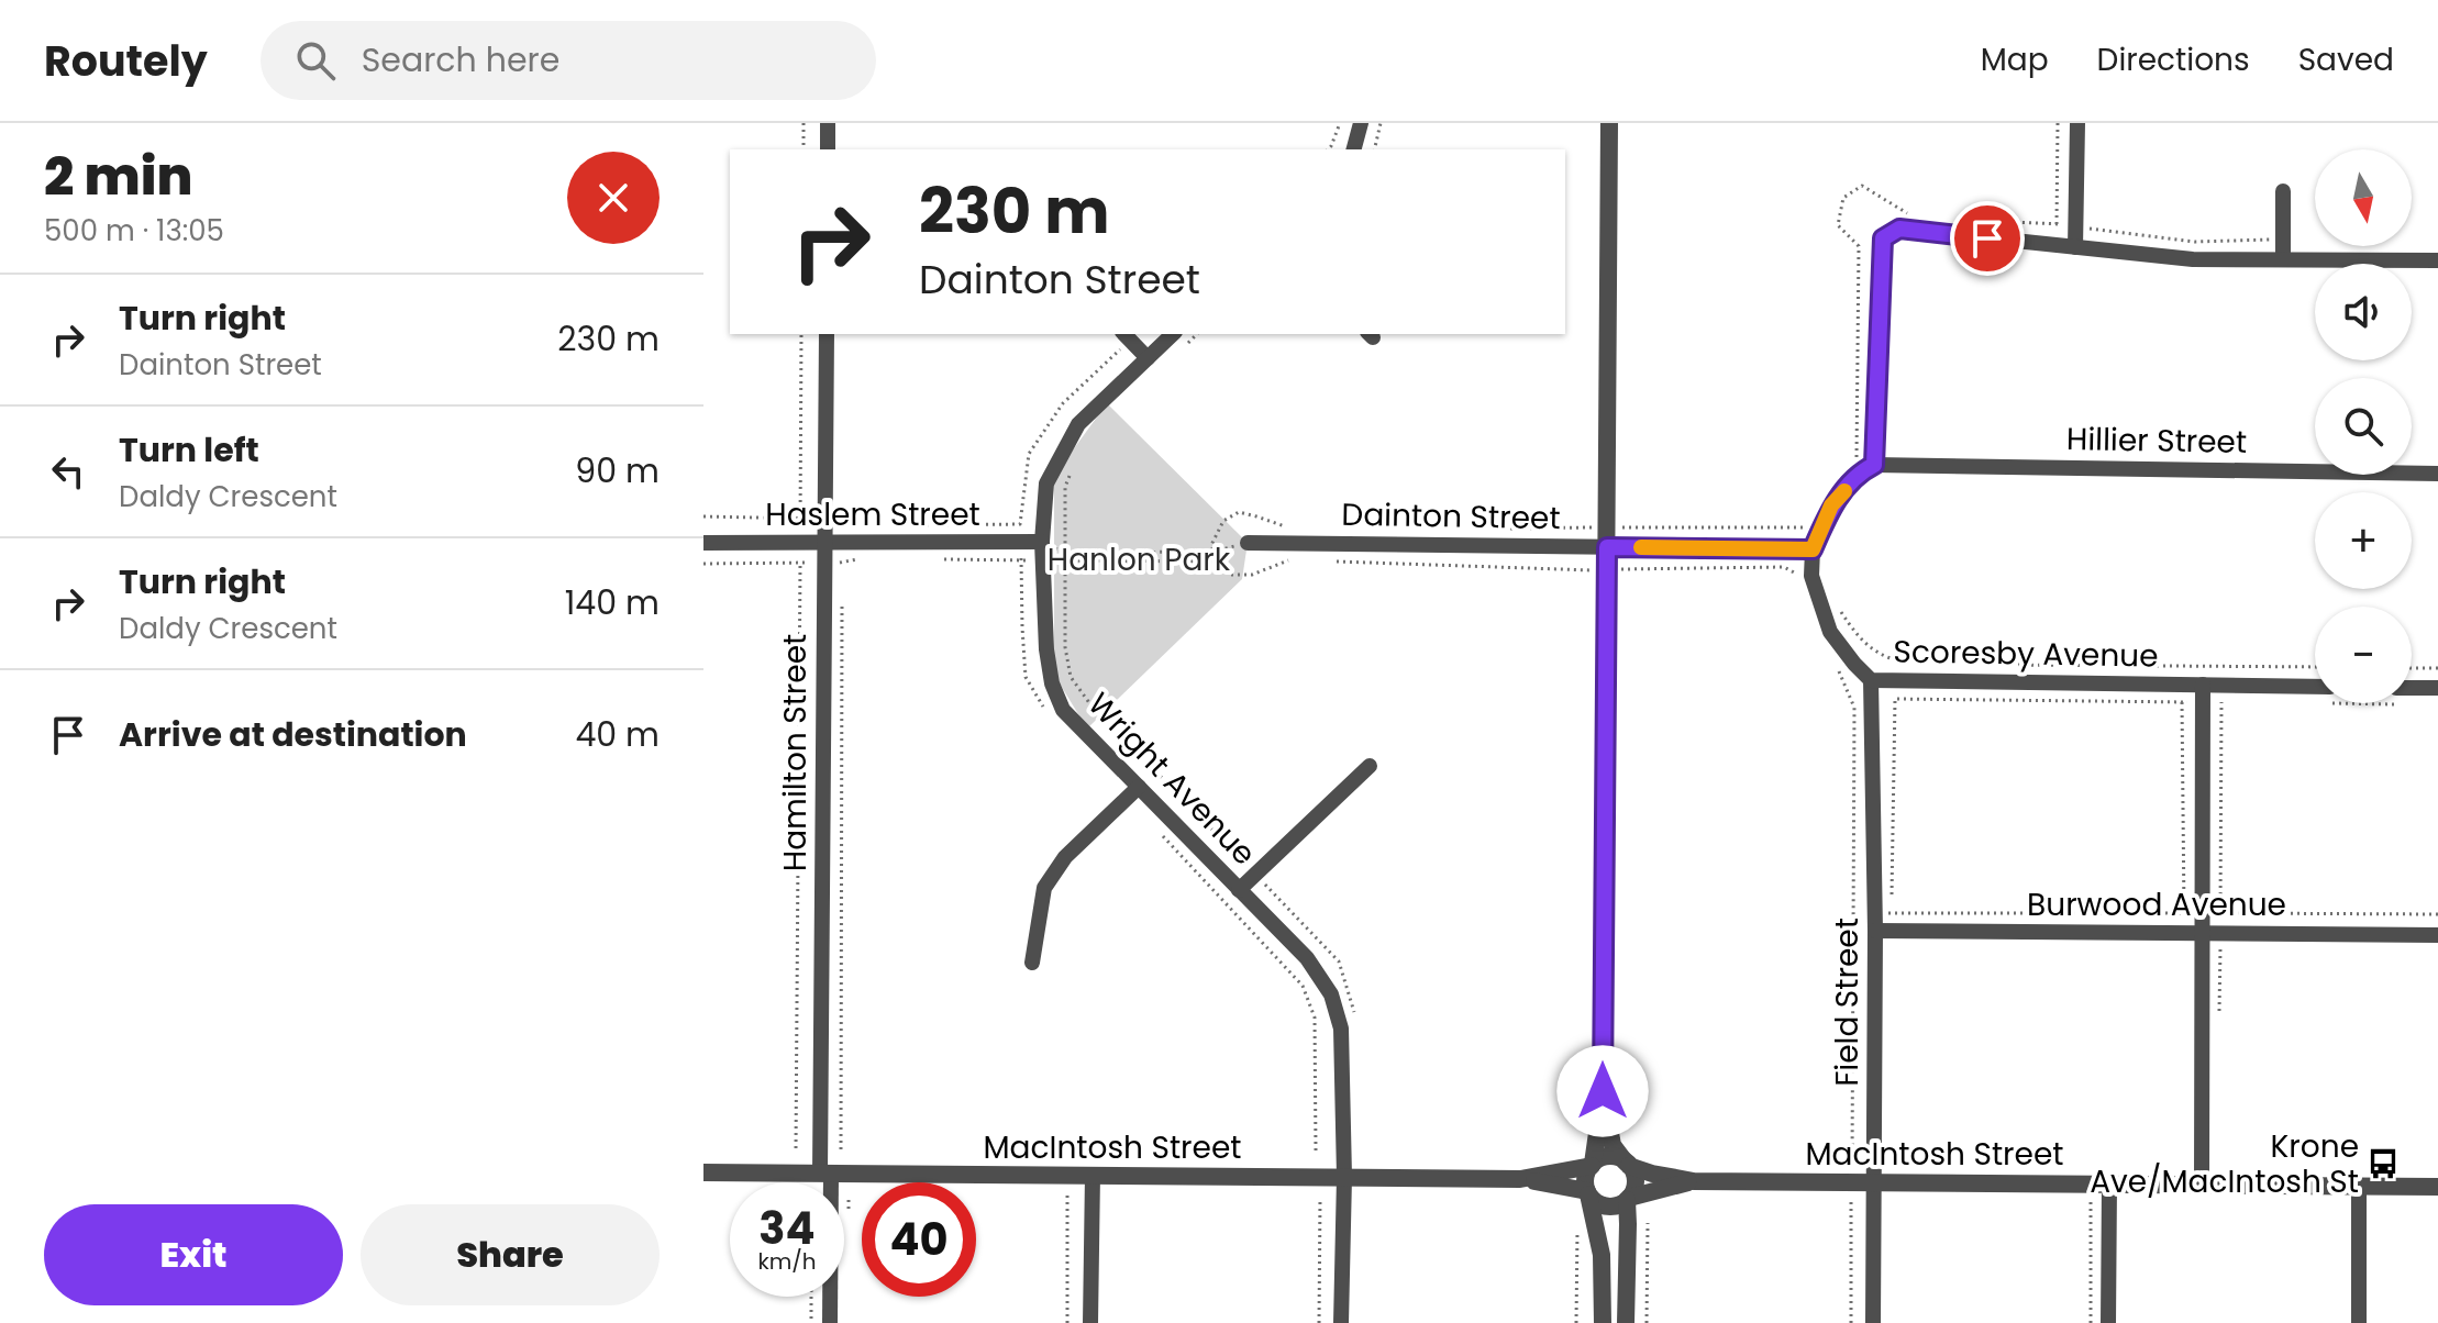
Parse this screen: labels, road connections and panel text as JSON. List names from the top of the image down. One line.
{"streets":{"street":["Hillier Street","Haslem Street","Dainton Street","Scoresby Avenue","Hamilton Street","Wright Avenue","Burwood Avenue","Field Street","MacIntosh Street"]},"crossings":[["Haslem Street","Hamilton Street"],["Haslem Street","Wright Avenue"],["Dainton Street","Scoresby Avenue"],["Scoresby Avenue","Field Street"],["Hamilton Street","MacIntosh Street"],["Wright Avenue","MacIntosh Street"],["Burwood Avenue","Field Street"],["Field Street","MacIntosh Street"]],"parks":["Hanlon Park"],"places":{"bus stop":["Krone Ave/MacIntosh St"]},"north":"bottom","page":{"header":"Routely","search":"Search here","nav":["Map","Directions","Saved"],"heading":["2 min","500 m · 13:05"],"map_buttons":["+","−"],"turn":["230 m","Dainton Street"],"list":[{"name":"Turn right","note":"Dainton Street","value":"230 m"},{"name":"Turn left","note":"Daldy Crescent","value":"90 m"},{"name":"Turn right","note":"Daldy Crescent","value":"140 m"},{"name":"Arrive at destination","value":"40 m"}],"speed":"34 km/h","limit":"40","buttons":["Exit","Share"]}}
